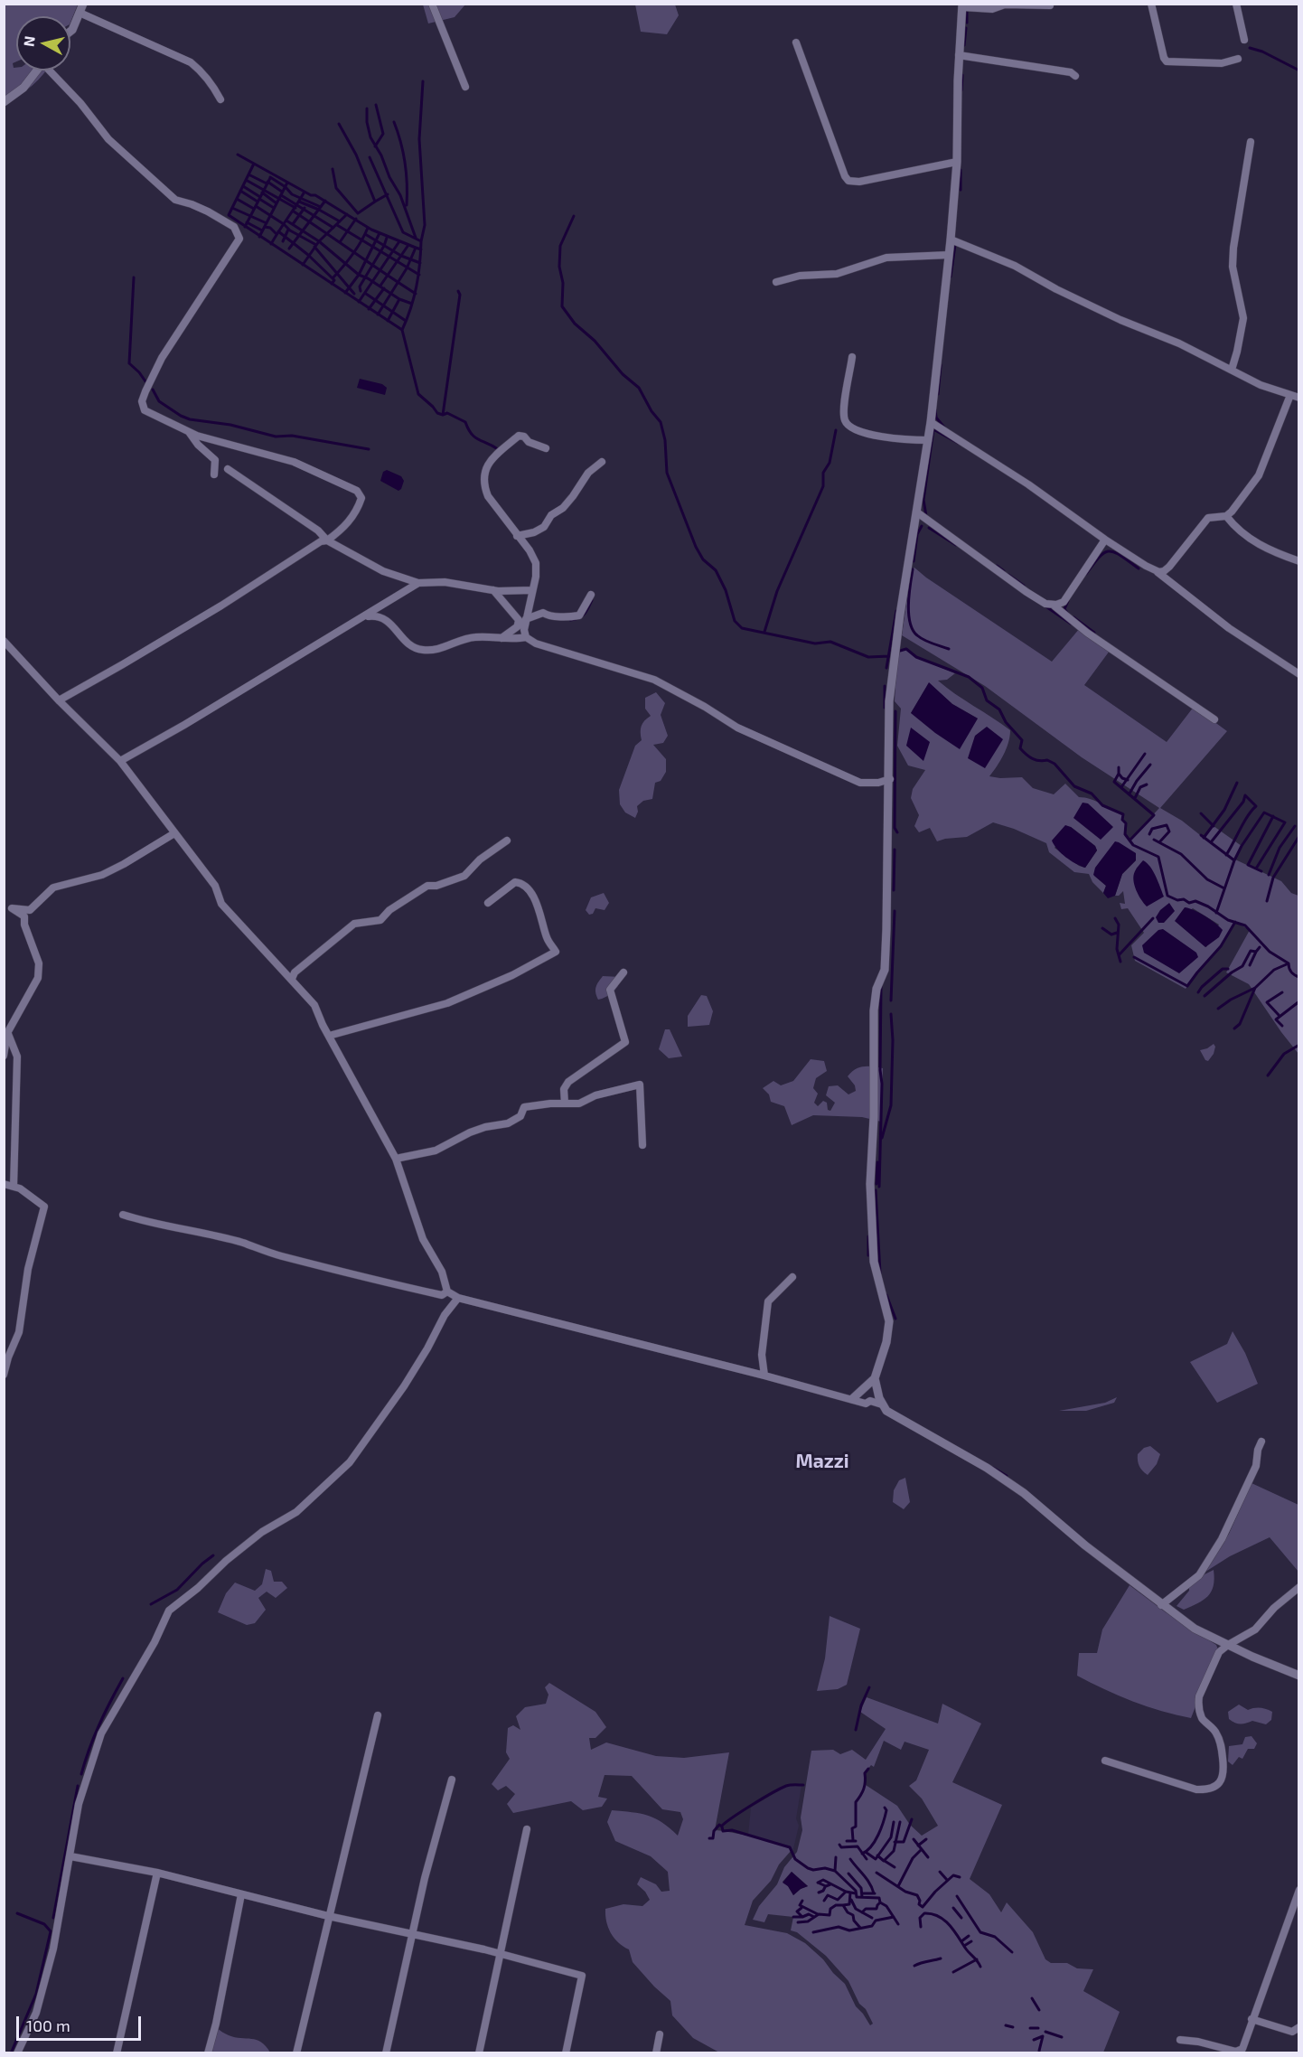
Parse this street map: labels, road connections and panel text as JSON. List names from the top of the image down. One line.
{"districts":["Mazzi"],"scale_bar":"100 m","north":"left"}
